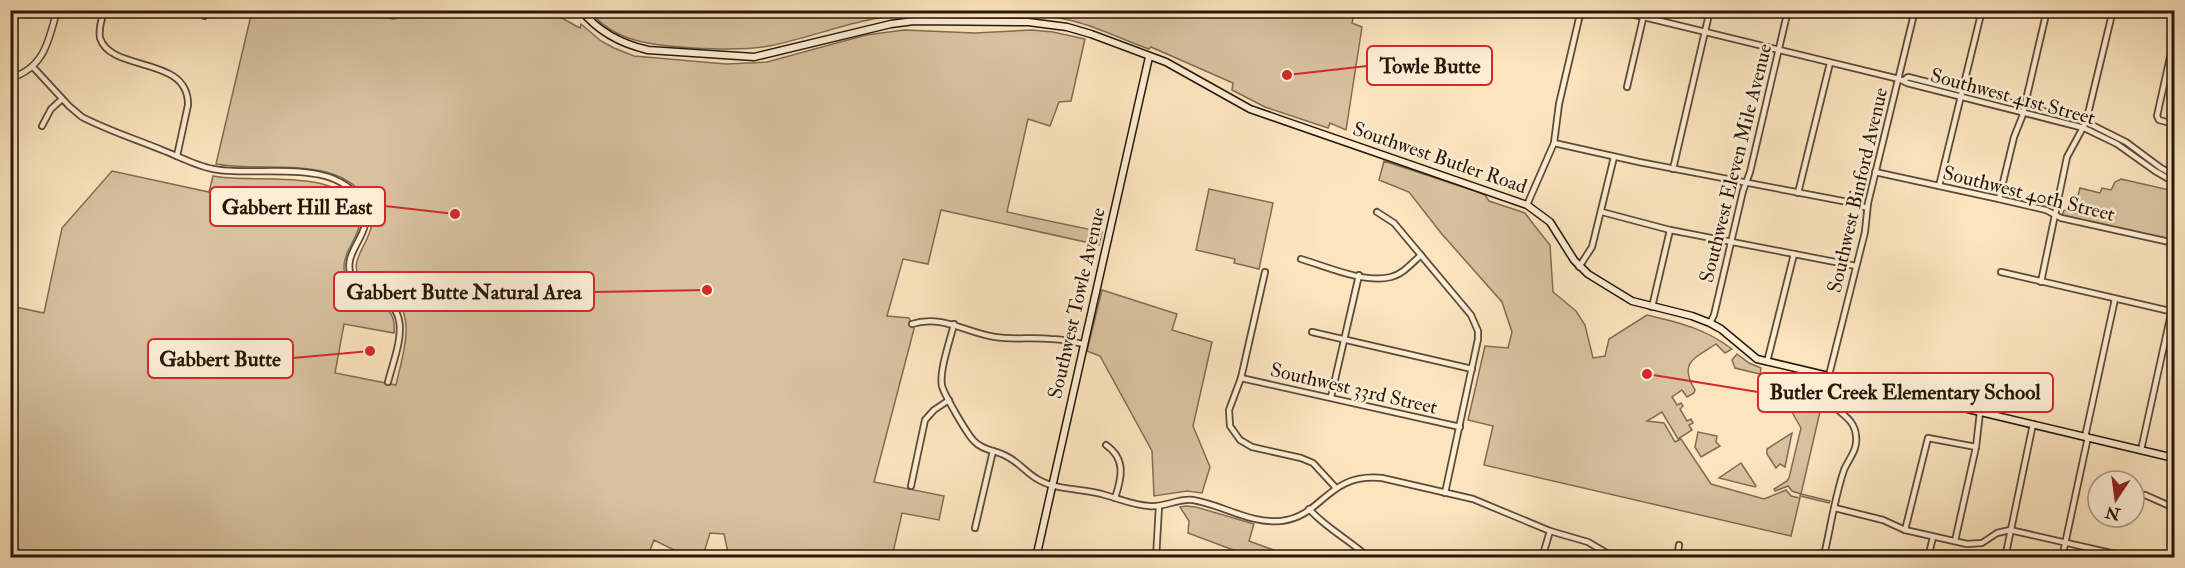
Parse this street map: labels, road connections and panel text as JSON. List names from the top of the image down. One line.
{"streets":{"main road":["Southwest Butler Road","Southwest Towle Avenue"],"street":["Southwest 41st Street","Southwest Eleven Mile Avenue","Southwest Binford Avenue","Southwest 40th Street","Southwest 33rd Street"]},"crossings":[["Southwest 41st Street","Southwest Eleven Mile Avenue"],["Southwest 41st Street","Southwest Binford Avenue"],["Southwest Butler Road","Southwest Eleven Mile Avenue"],["Southwest Butler Road","Southwest Binford Avenue"],["Southwest Butler Road","Southwest Towle Avenue"],["Southwest Binford Avenue","Southwest 40th Street"]],"places":["Towle Butte","Gabbert Hill East","Gabbert Butte Natural Area","Gabbert Butte","Butler Creek Elementary School"],"north":"bottom"}
